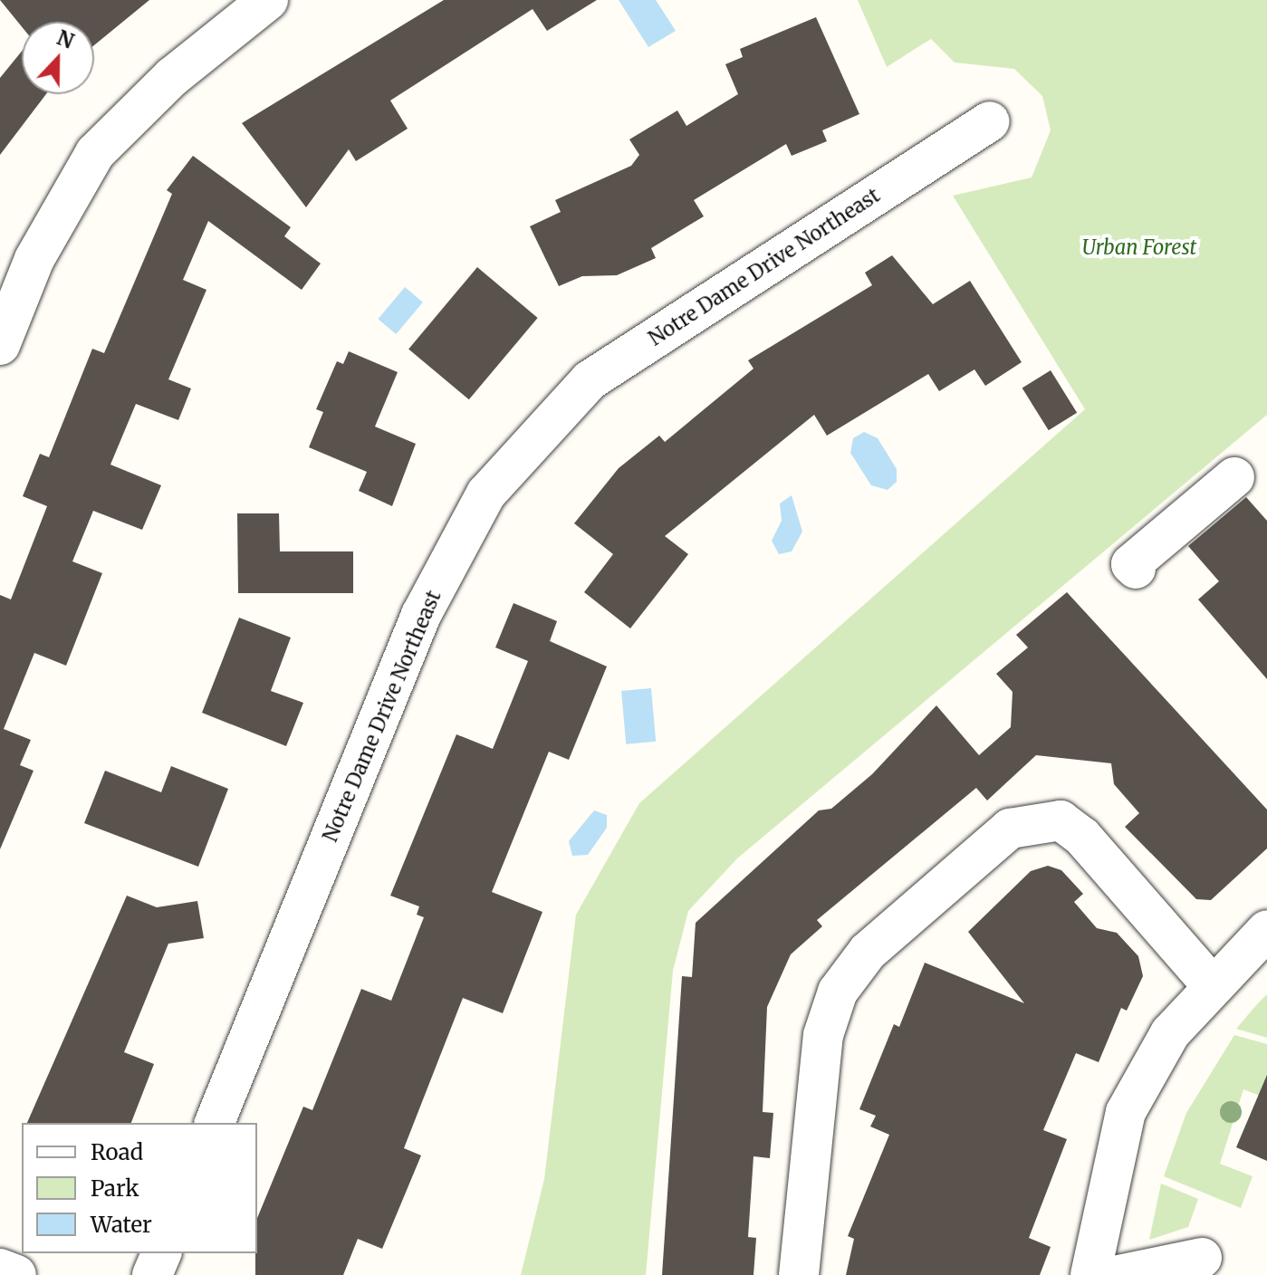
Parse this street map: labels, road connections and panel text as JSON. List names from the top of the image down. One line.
{"streets":{"street":["Notre Dame Drive Northeast"]},"parks":["Urban Forest"],"legend":["Road","Park","Water"],"north":"top"}
